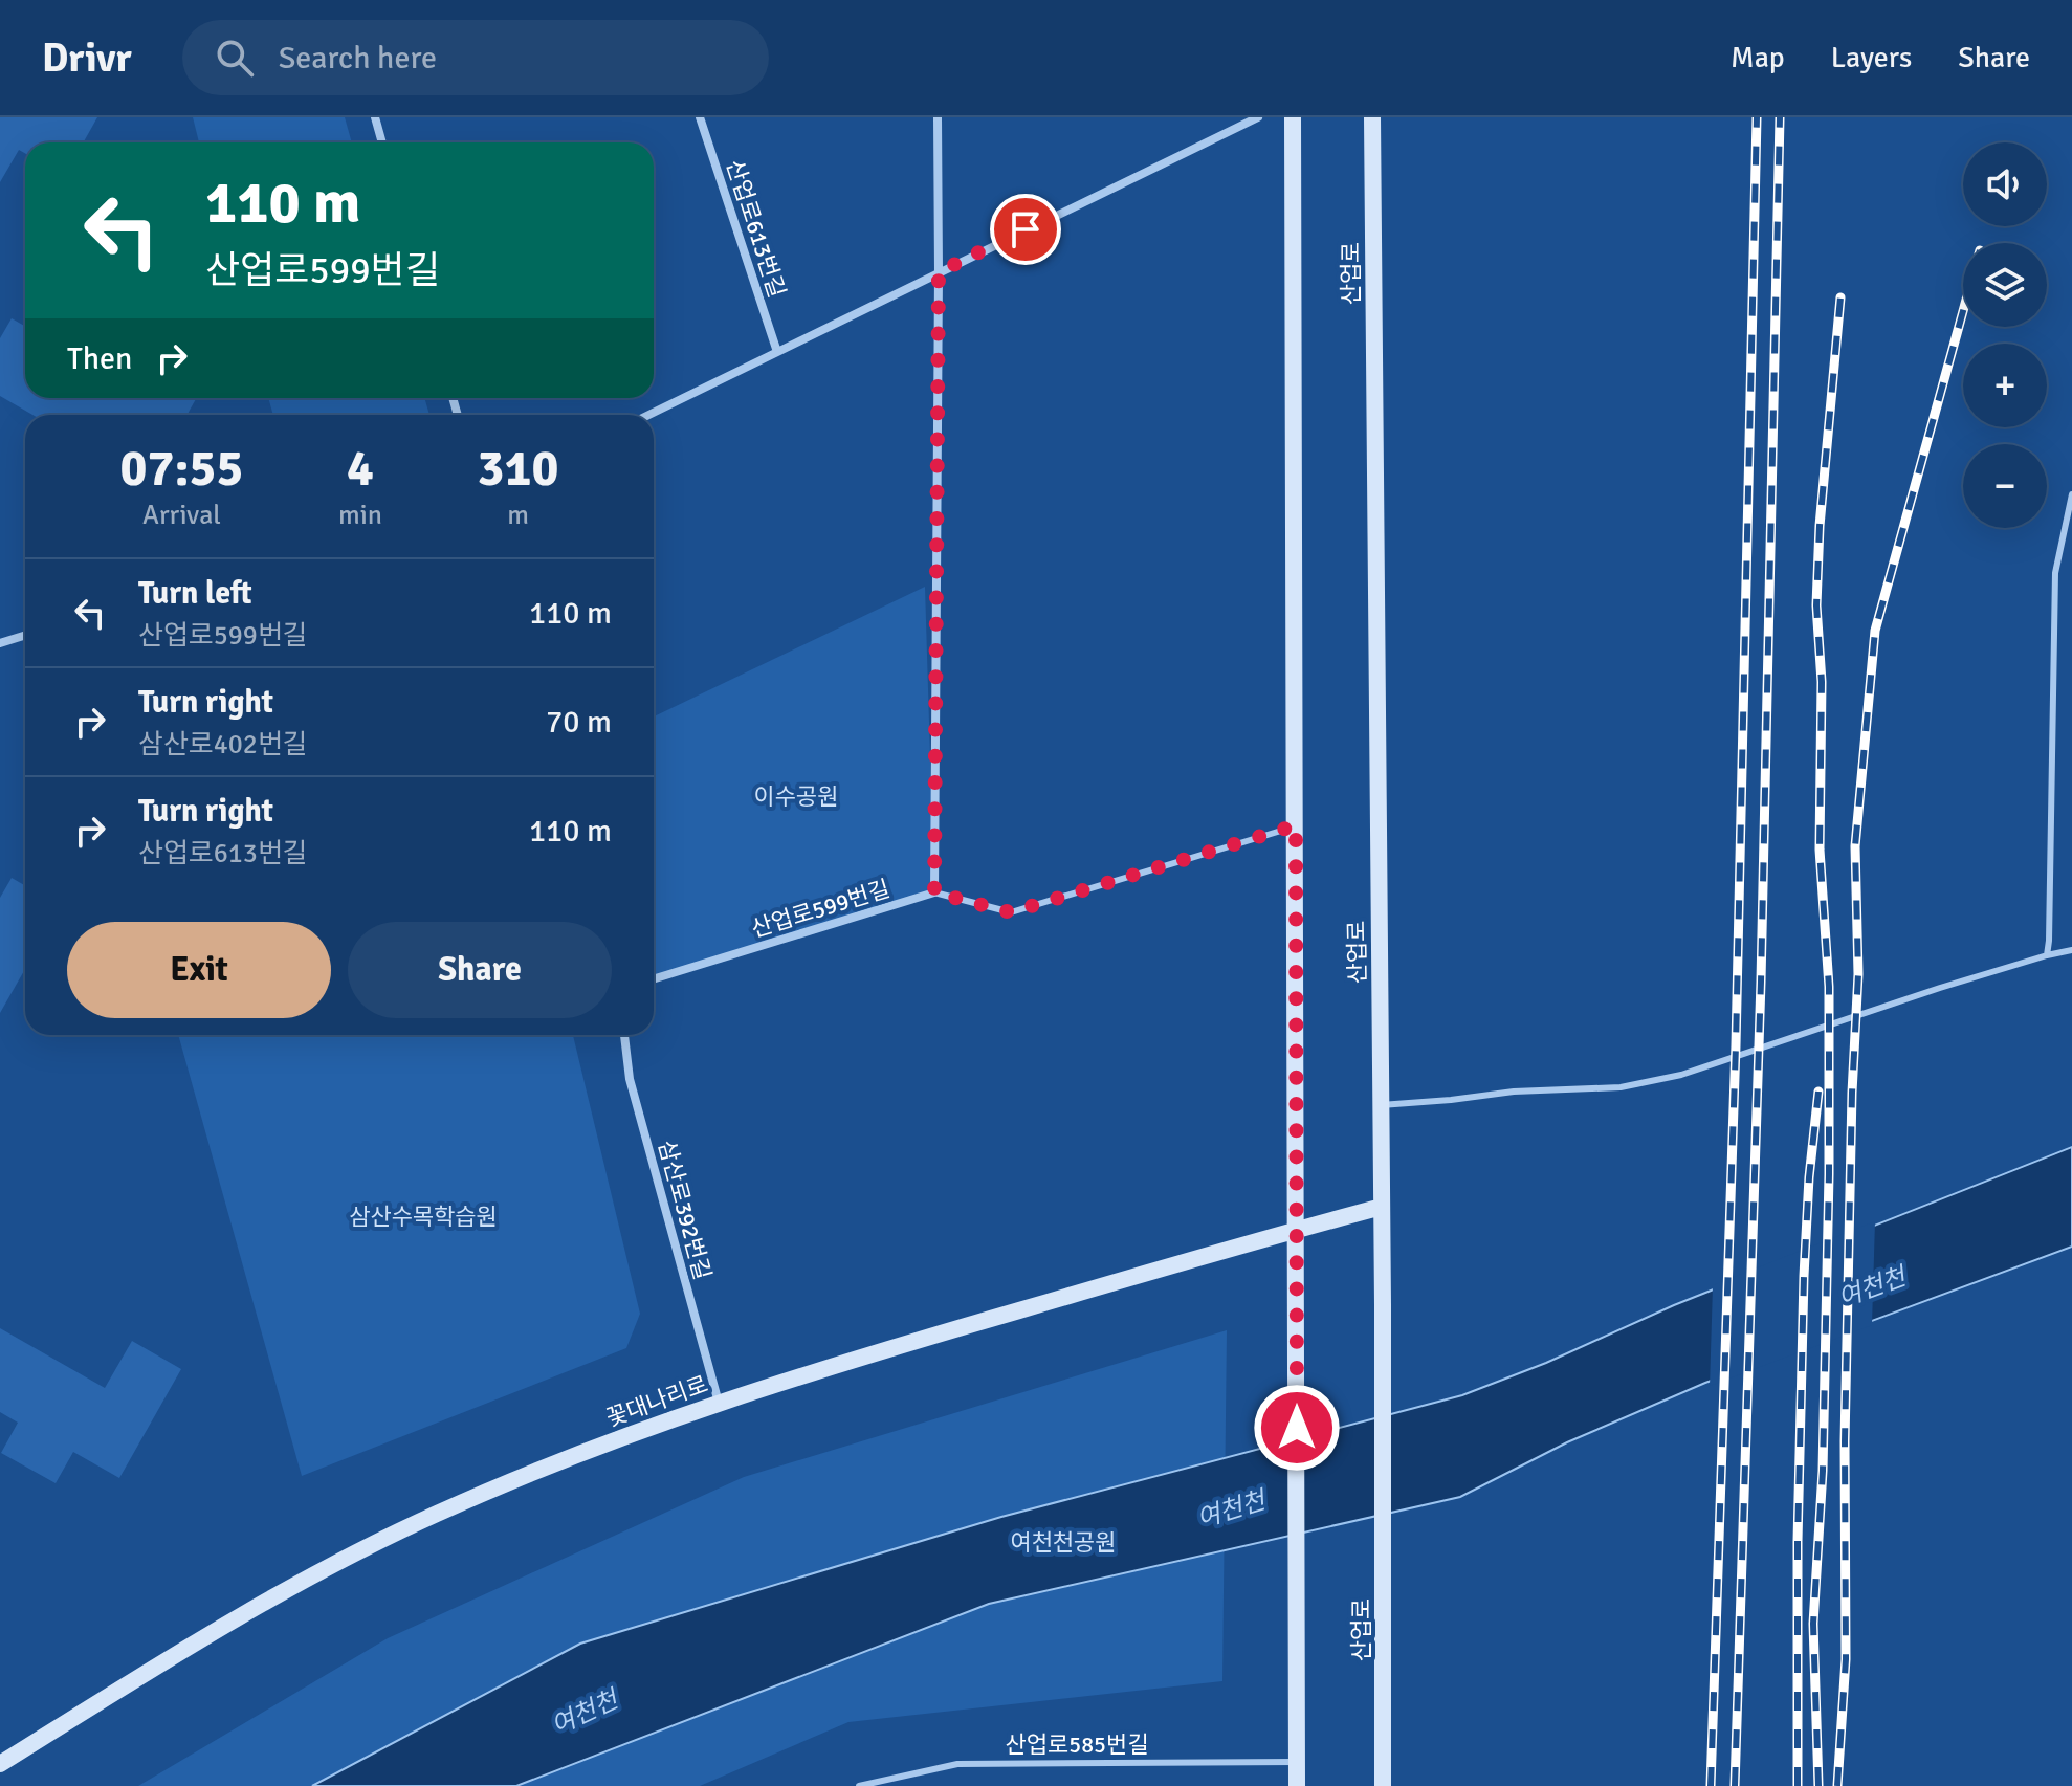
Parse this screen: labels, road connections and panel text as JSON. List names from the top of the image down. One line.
{"streets":{"main road":["산업로","꽃대나리로"],"street":["산업로613번길","산업로599번길","삼산로392번길"],"lane":["산업로585번길"]},"crossings":[["산업로","꽃대나리로"],["삼산로392번길","꽃대나리로"]],"water":["여천천"],"parks":["이수공원","삼산수목학습원","여천천공원"],"page":{"header":"Drivr","search":"Search here","nav":["Map","Layers","Share"],"map_buttons":["+","−"],"turn":["110 m","산업로599번길"],"then":"Then","eta":["07:55","Arrival","4","min","310","m"],"list":[{"name":"Turn left","note":"산업로599번길","value":"110 m"},{"name":"Turn right","note":"삼산로402번길","value":"70 m"},{"name":"Turn right","note":"산업로613번길","value":"110 m"}],"buttons":["Exit","Share"]}}
